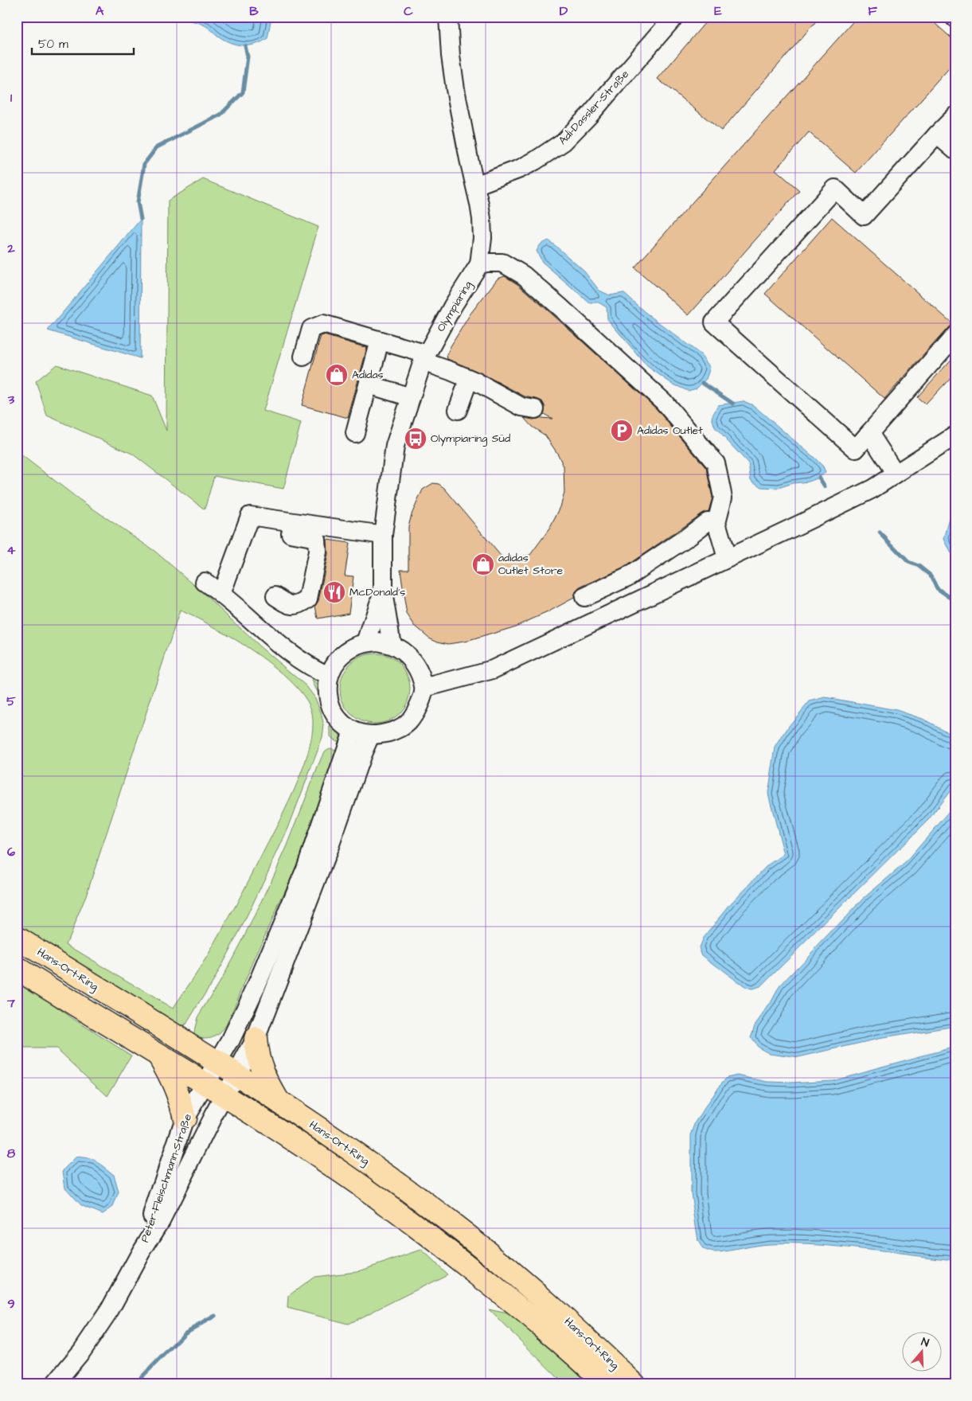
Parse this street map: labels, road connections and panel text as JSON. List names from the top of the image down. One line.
{"streets":{"main road":["Hans-Ort-Ring"],"street":["Adi-Dassler-Straße","Olympiaring","Peter-Fleischmann-Straße"]},"crossings":[["Adi-Dassler-Straße","Olympiaring"],["Olympiaring","Peter-Fleischmann-Straße"],["Hans-Ort-Ring","Peter-Fleischmann-Straße"]],"places":{"shop":["Adidas","adidas Outlet Store"],"parking":["Adidas Outlet"],"bus stop":["Olympiaring Süd"],"restaurant":["McDonald's"]},"scale_bar":"50 m","north":"top","grid":{"columns":["A","B","C","D","E","F"],"rows":["1","2","3","4","5","6","7","8","9"]}}
